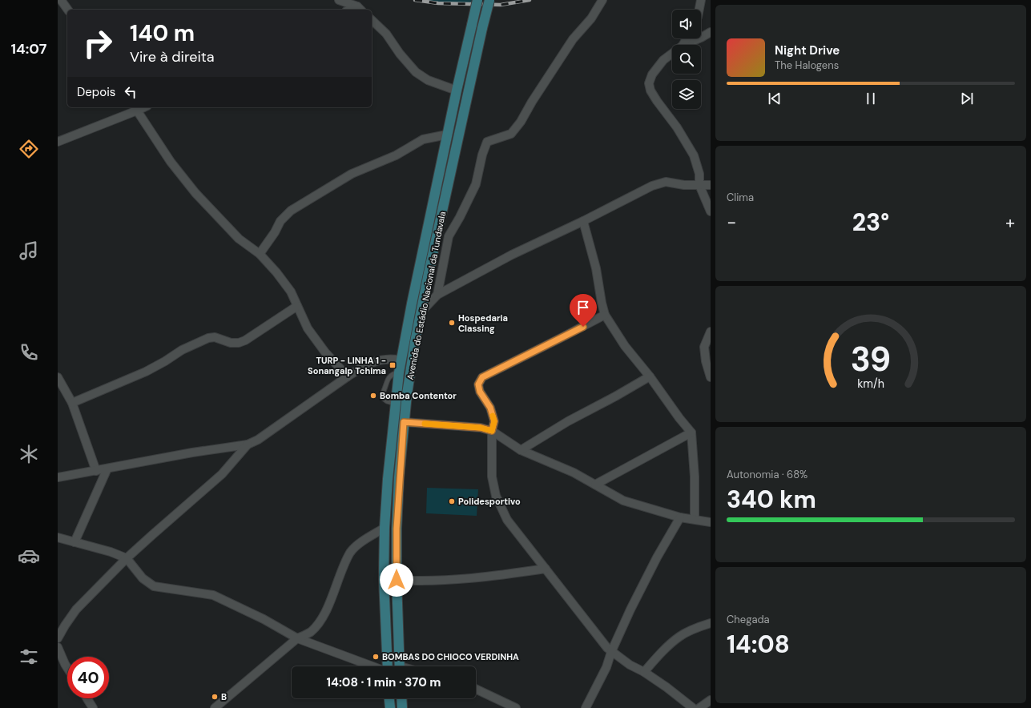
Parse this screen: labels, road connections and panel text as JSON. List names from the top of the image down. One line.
{"streets":{"street":["Avenida do Estádio Nacional da Tundavala"]},"places":{"other":["Hospedaria Classing","Bomba Contentor","Polidesportivo","BOMBAS DO CHIOCO VERDINHA","B"],"transit":["TURP - LINHA 1 - Sonangalp Tchima"]},"page":{"tabs":"14:07","turn":["140 m","Vire à direita"],"song":["Night Drive","The Halogens"],"then":"Depois","tile":["Clima",["Autonomia · 68%","340 km"],["Chegada","14:08"]],"heat":["−","23°","+"],"limit":"40","trip":"14:08 · 1 min · 370 m","gauge":["39","km/h"]}}
